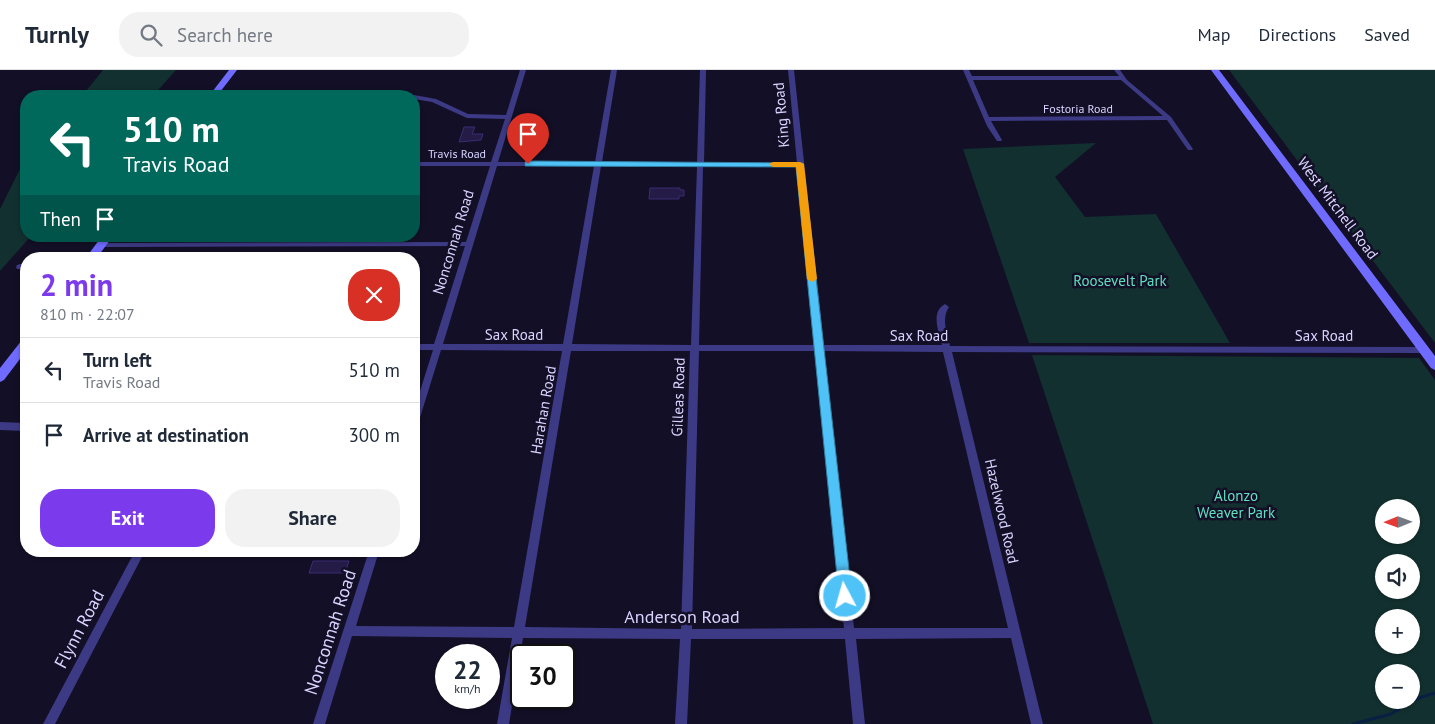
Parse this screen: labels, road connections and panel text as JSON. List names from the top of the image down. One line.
{"streets":{"main road":["West Mitchell Road"],"street":["Fostoria Road","King Road","Travis Road","Nonconnah Road","Sax Road","Gilleas Road","Harahan Road","Hazelwood Road","Anderson Road","Flynn Road"]},"crossings":[["King Road","Travis Road"],["King Road","Sax Road"],["King Road","Anderson Road"],["Travis Road","Nonconnah Road"],["Travis Road","Gilleas Road"],["Travis Road","Harahan Road"],["West Mitchell Road","Sax Road"],["Nonconnah Road","Sax Road"],["Nonconnah Road","Anderson Road"],["Sax Road","Gilleas Road"],["Sax Road","Harahan Road"],["Sax Road","Hazelwood Road"],["Gilleas Road","Anderson Road"],["Harahan Road","Anderson Road"],["Hazelwood Road","Anderson Road"]],"parks":["Roosevelt Park","Alonzo Weaver Park"],"north":"left","page":{"header":"Turnly","search":"Search here","nav":["Map","Directions","Saved"],"turn":["510 m","Travis Road"],"then":"Then","heading":["2 min","810 m · 22:07"],"list":[{"name":"Turn left","note":"Travis Road","value":"510 m"},{"name":"Arrive at destination","value":"300 m"}],"buttons":["Exit","Share"],"map_buttons":["+","−"],"speed":"22 km/h","limit":"30"}}
